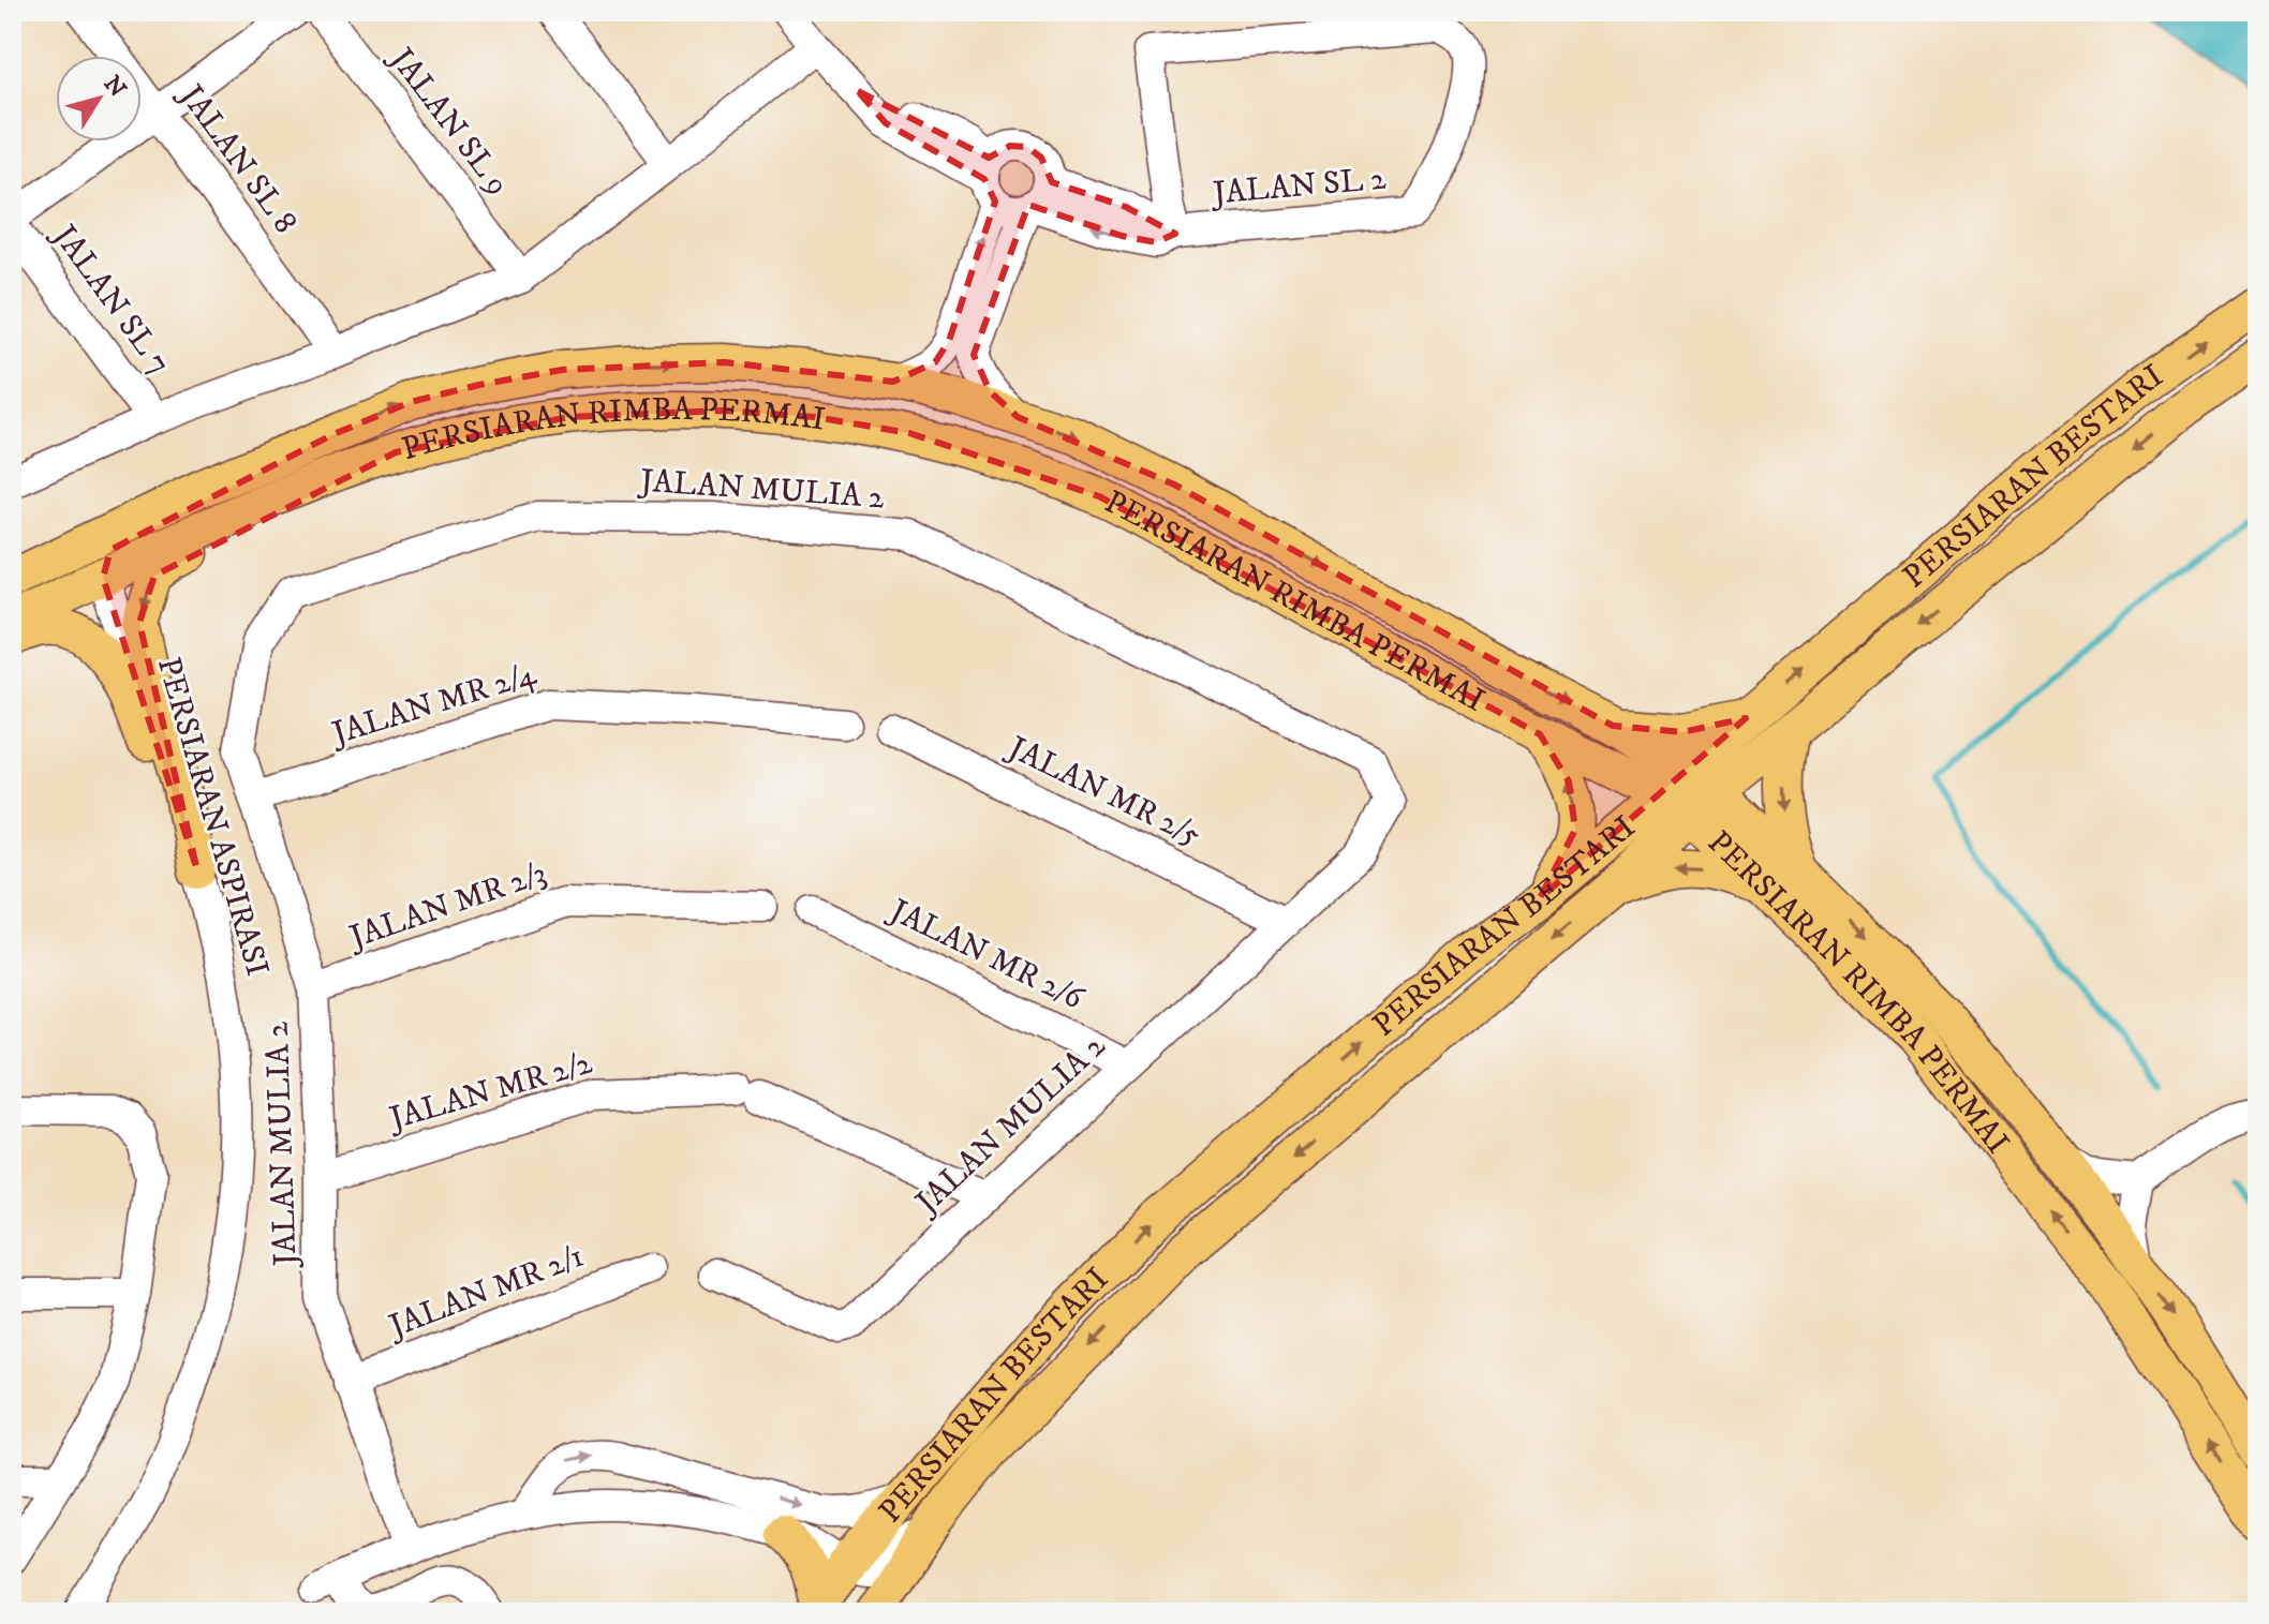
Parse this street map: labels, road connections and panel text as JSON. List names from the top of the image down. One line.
{"streets":{"main road":["PERSIARAN RIMBA PERMAI","PERSIARAN BESTARI"],"street":["JALAN SL 9","JALAN SL 8","JALAN SL 2","JALAN SL 7","JALAN MULIA 2","JALAN MR 2/4","JALAN MR 2/5","PERSIARAN ASPIRASI","JALAN MR 2/3","JALAN MR 2/6","JALAN MR 2/2","JALAN MR 2/1"]},"crossings":[["PERSIARAN RIMBA PERMAI","PERSIARAN BESTARI"],["PERSIARAN RIMBA PERMAI","PERSIARAN ASPIRASI"],["JALAN MULIA 2","JALAN MR 2/4"],["JALAN MULIA 2","JALAN MR 2/5"],["JALAN MULIA 2","JALAN MR 2/3"],["JALAN MULIA 2","JALAN MR 2/6"],["JALAN MULIA 2","JALAN MR 2/2"],["JALAN MULIA 2","JALAN MR 2/1"]],"north":"top right"}
